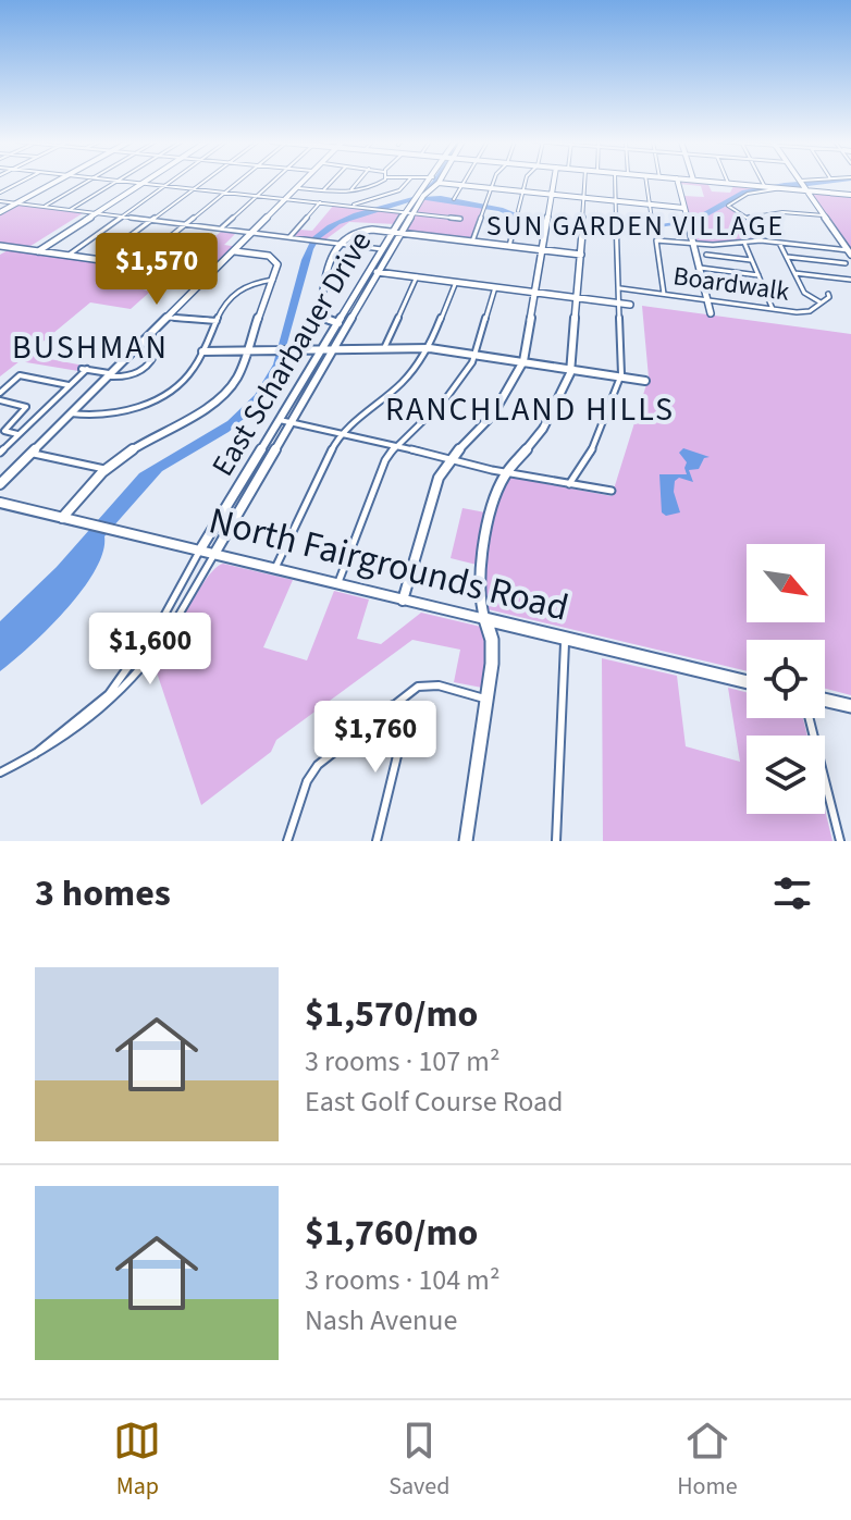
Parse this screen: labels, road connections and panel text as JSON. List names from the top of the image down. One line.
{"streets":{"street":["Boardwalk","East Scharbauer Drive","North Fairgrounds Road"]},"crossings":[["East Scharbauer Drive","North Fairgrounds Road"]],"districts":["SUN GARDEN VILLAGE","BUSHMAN","RANCHLAND HILLS"],"north":"bottom right","page":{"price":["$1,570","$1,600","$1,760"],"heading":"3 homes","list":[{"name":"$1,570/mo","note":"3 rooms · 107 m² · East Golf Course Road"},{"name":"$1,760/mo","note":"3 rooms · 104 m² · Nash Avenue"}],"tabs":["Map","Saved","Home"]}}
